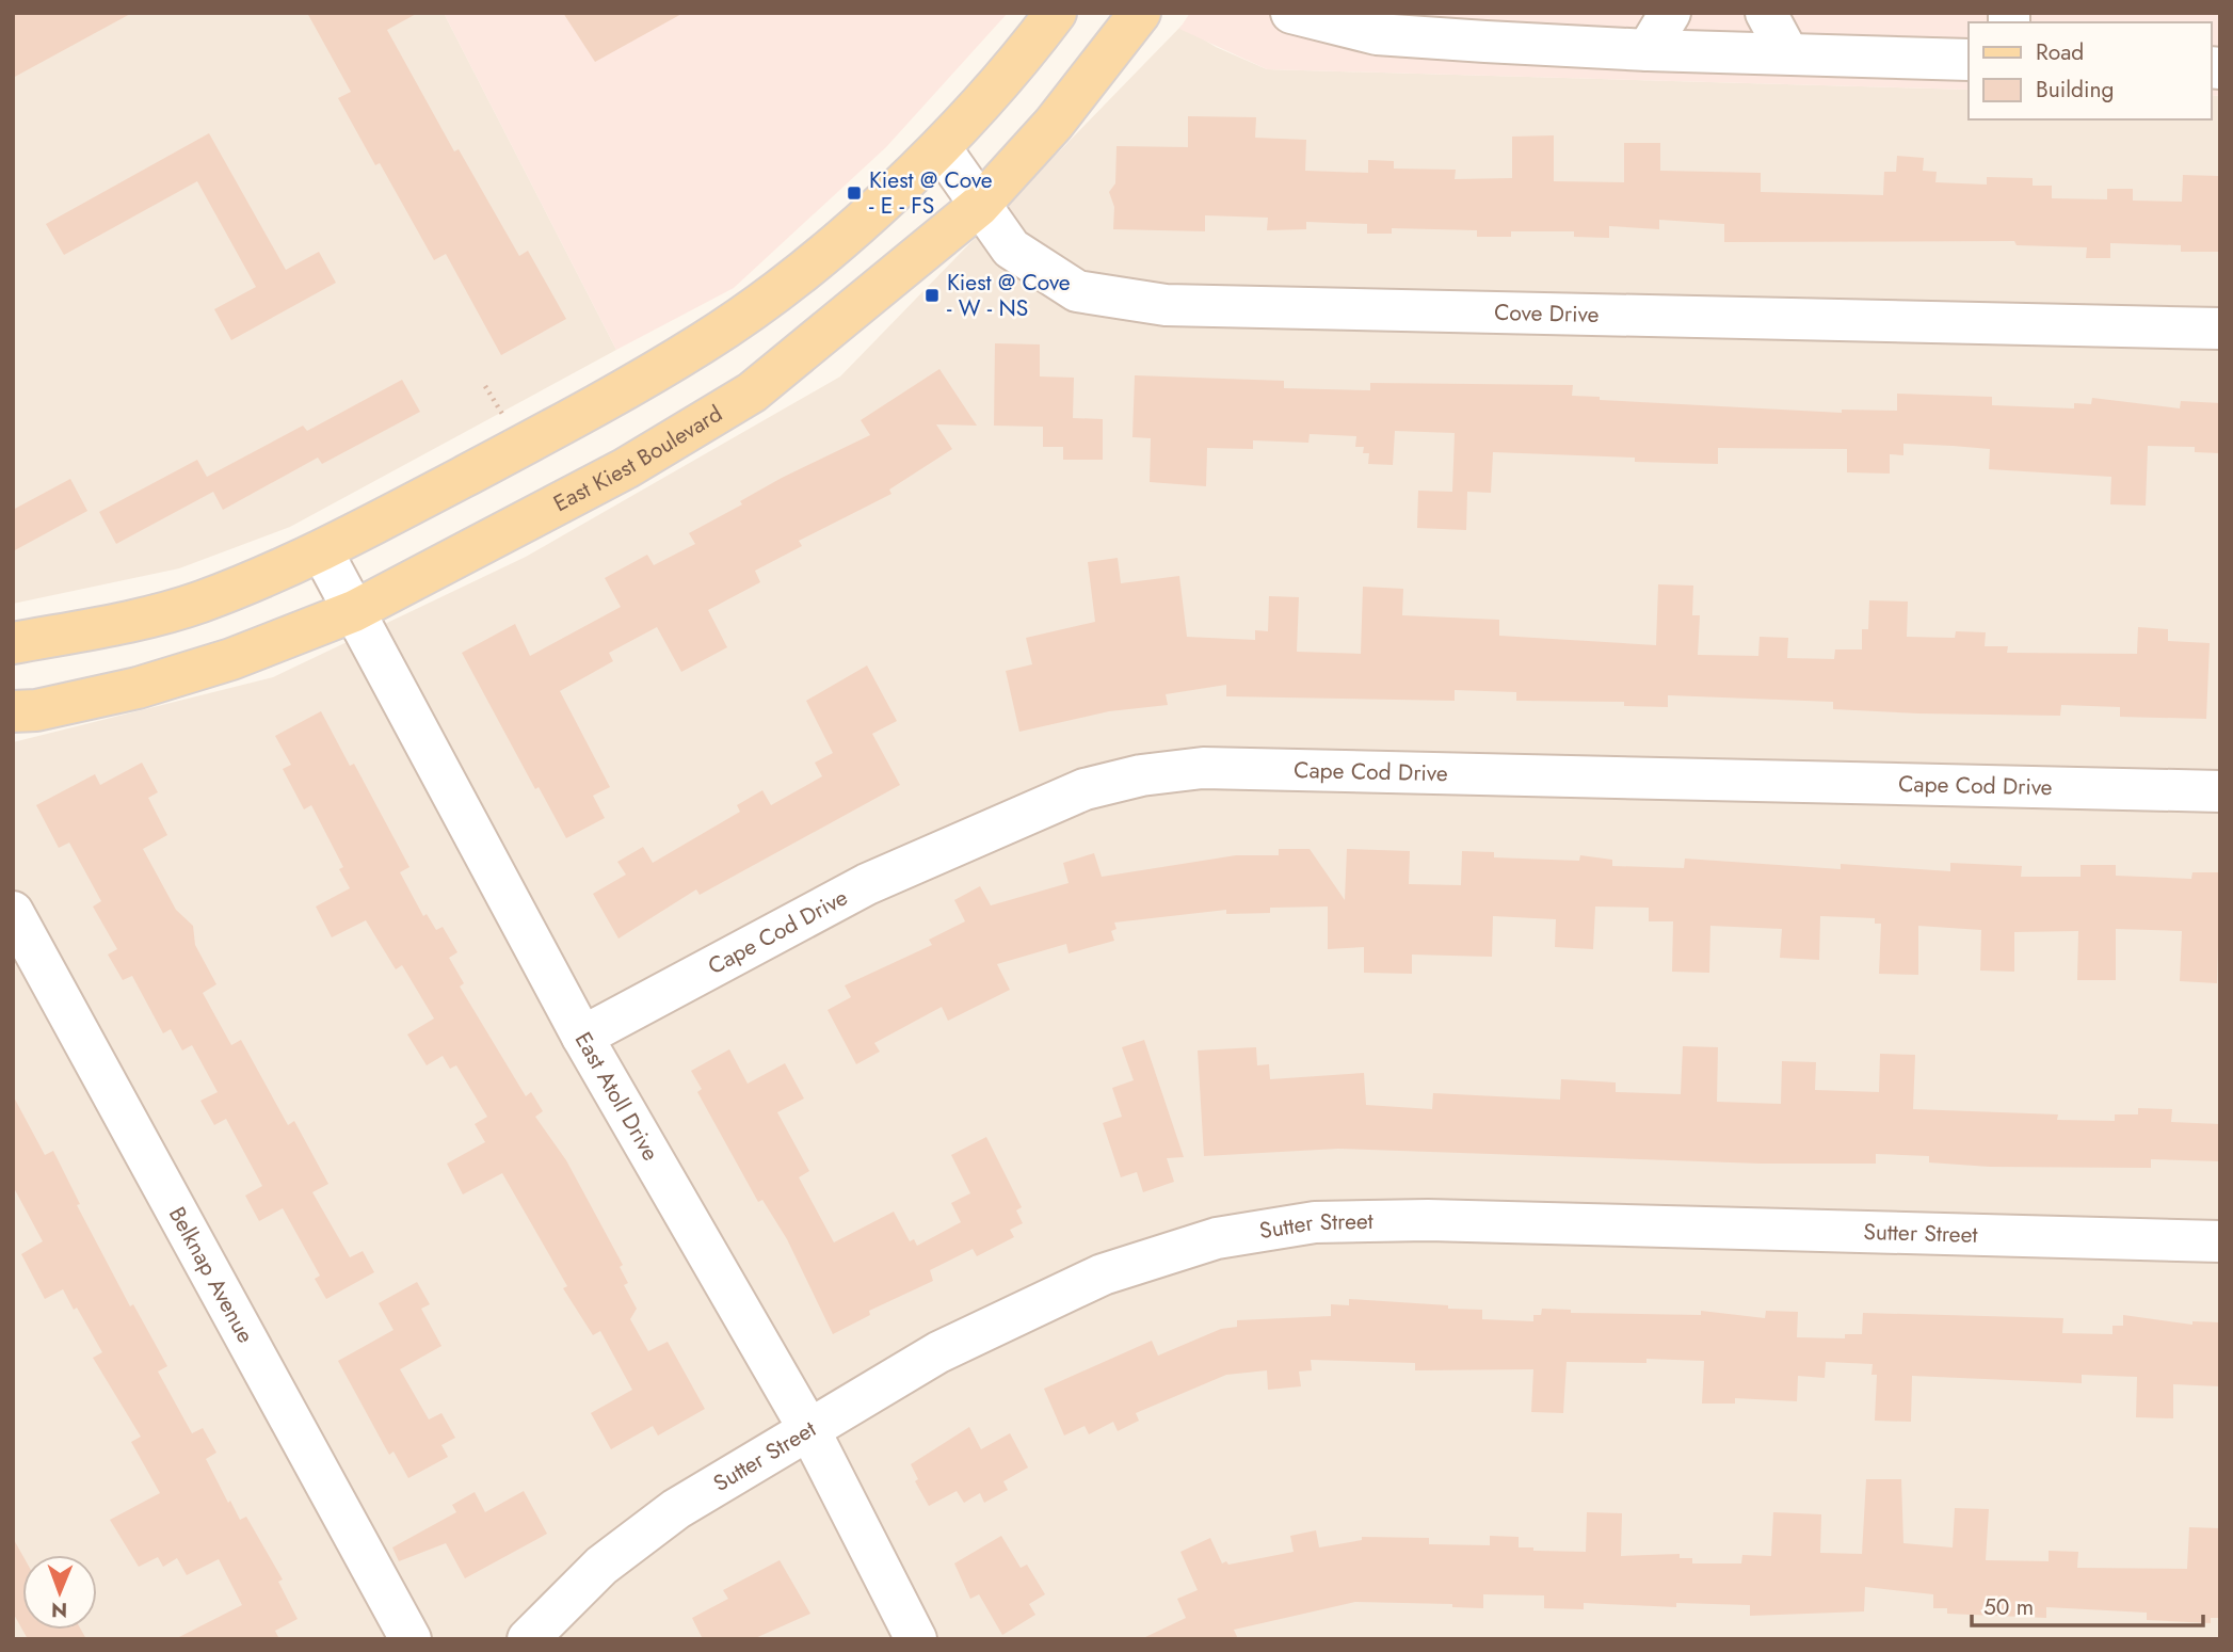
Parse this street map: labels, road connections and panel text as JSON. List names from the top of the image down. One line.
{"streets":{"main road":["East Kiest Boulevard"],"street":["Cove Drive","Cape Cod Drive","East Atoll Drive","Sutter Street","Belknap Avenue"]},"crossings":[["Cove Drive","East Kiest Boulevard"],["East Kiest Boulevard","East Atoll Drive"],["Cape Cod Drive","East Atoll Drive"],["East Atoll Drive","Sutter Street"]],"places":{"transit":["Kiest @ Cove - E - FS","Kiest @ Cove - W - NS"]},"legend":["Road","Building"],"scale_bar":"50 m","north":"bottom"}
